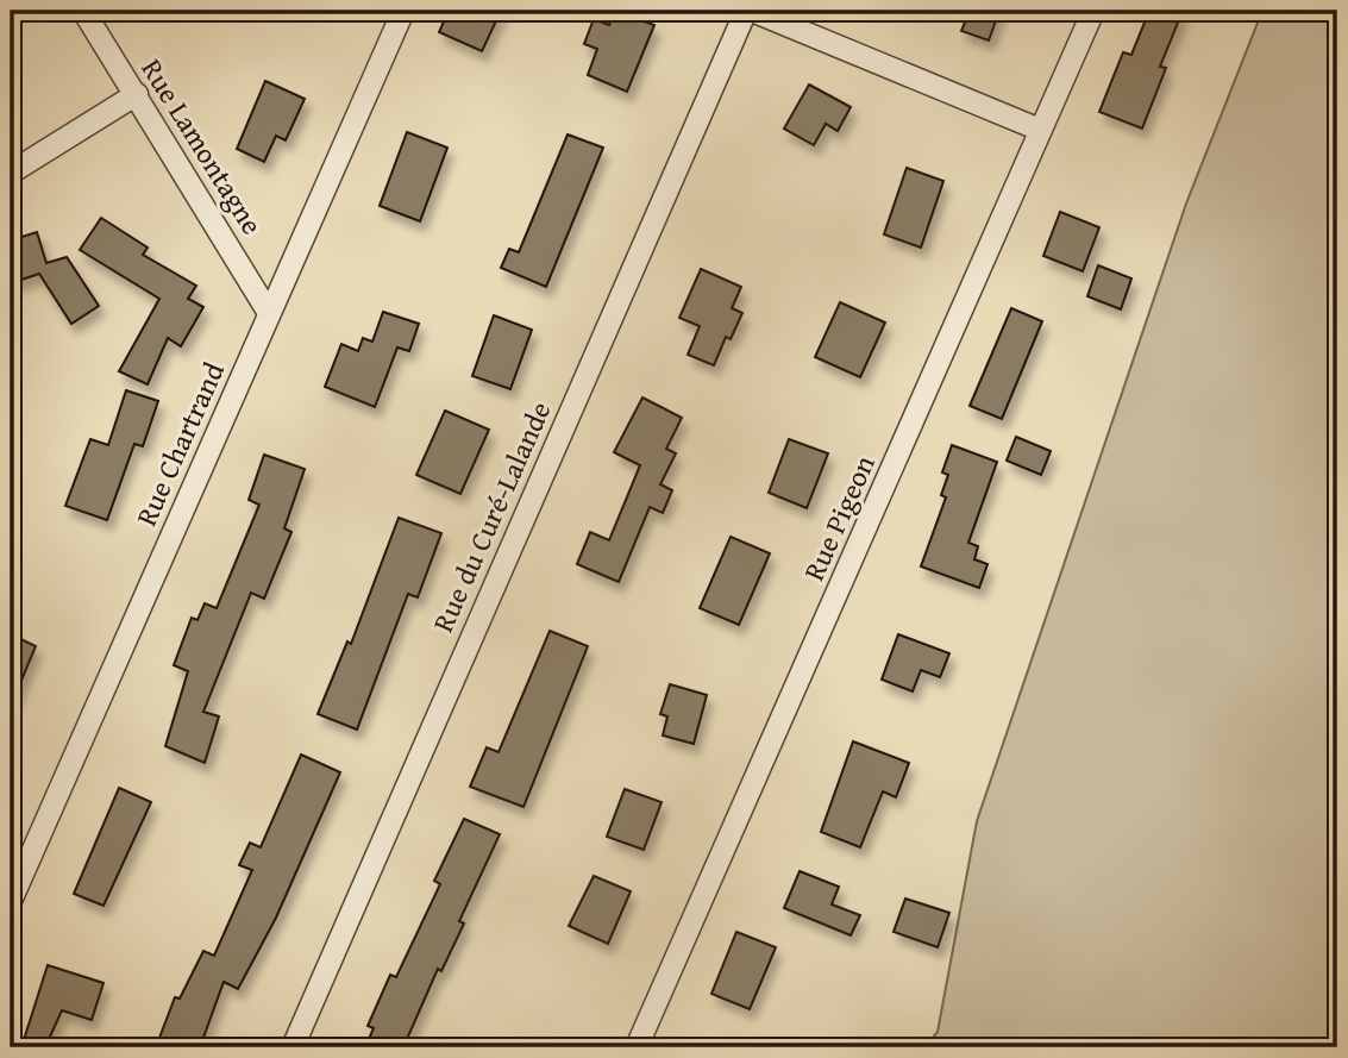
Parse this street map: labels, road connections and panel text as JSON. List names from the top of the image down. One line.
{"streets":{"street":["Rue Lamontagne","Rue Chartrand","Rue du Curé-Lalande","Rue Pigeon"]},"crossings":[["Rue Lamontagne","Rue Chartrand"]]}
